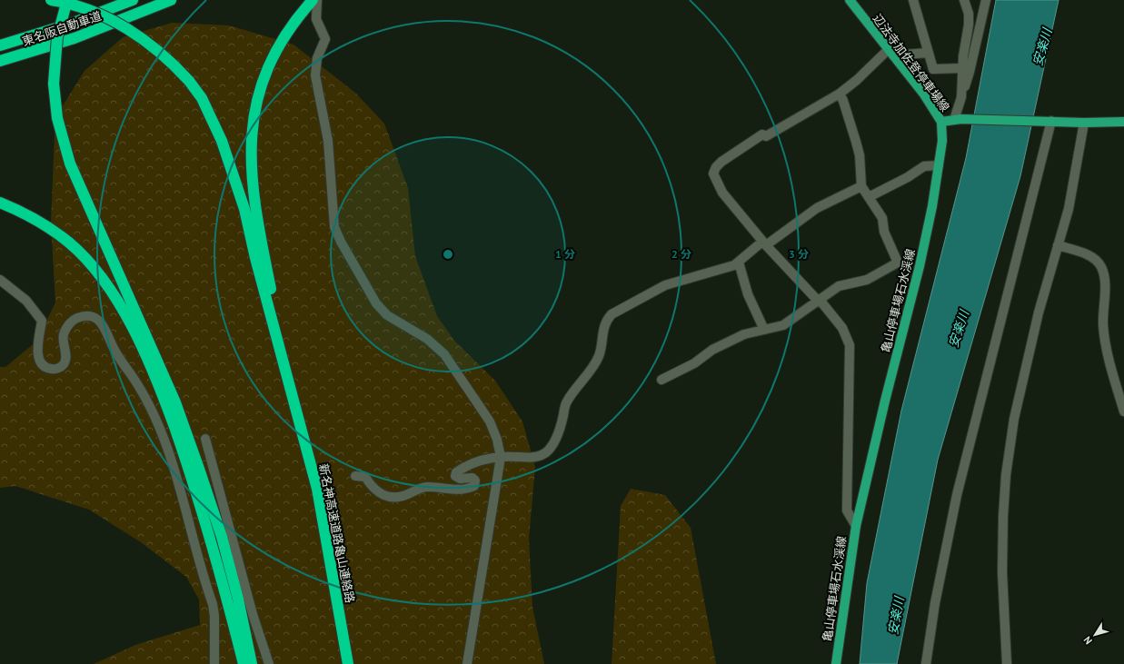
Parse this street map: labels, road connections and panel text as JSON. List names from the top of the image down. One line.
{"streets":{"highway":["東名阪自動車道","新名神高速道路亀山連絡路"],"main road":["辺法寺加佐登停車場線","亀山停車場石水渓線"]},"crossings":[["辺法寺加佐登停車場線","亀山停車場石水渓線"]],"water":["安楽川"],"north":"bottom left","rings":["1 分","2 分","3 分"]}
